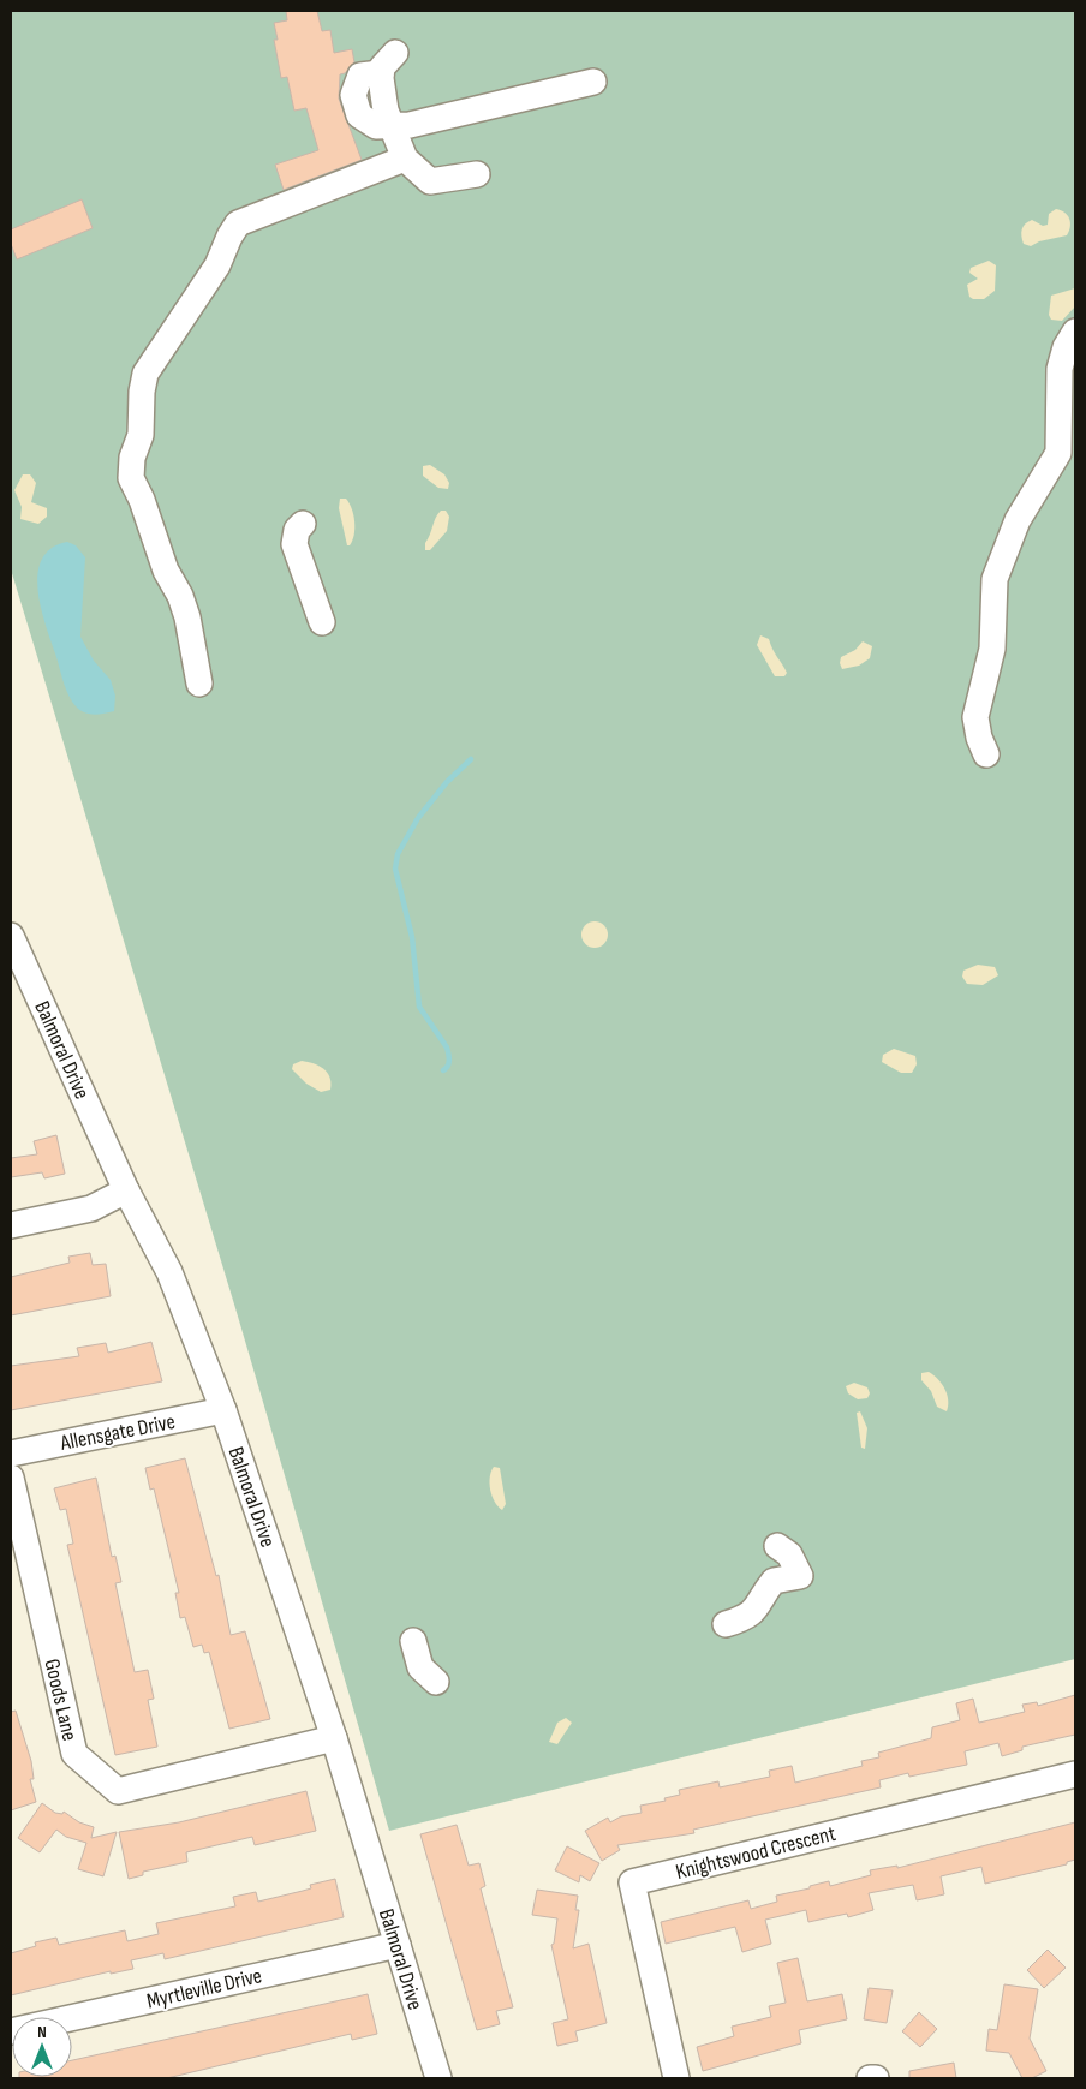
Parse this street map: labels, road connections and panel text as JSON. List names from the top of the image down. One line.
{"streets":{"street":["Balmoral Drive","Allensgate Drive","Goods Lane","Knightswood Crescent","Myrtleville Drive"]},"crossings":[["Balmoral Drive","Allensgate Drive"],["Balmoral Drive","Goods Lane"],["Balmoral Drive","Myrtleville Drive"]],"north":"top"}
